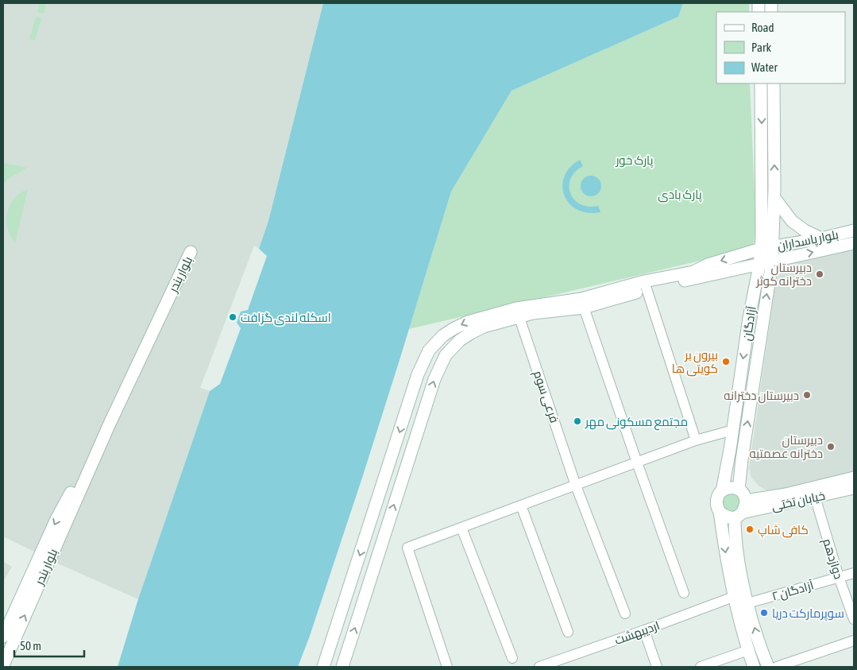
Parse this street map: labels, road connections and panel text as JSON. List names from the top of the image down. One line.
{"streets":{"main road":["بلوار پاسداران","بلوار بندر","آزادگان","خیابان تختی"],"street":["فرعی سوم","دوازدهم","آزادگان ۲","اردیبهشت"]},"crossings":[["بلوار پاسداران","آزادگان"],["آزادگان","خیابان تختی"],["خیابان تختی","دوازدهم"],["دوازدهم","آزادگان ۲"]],"parks":["پارک خور","پارک بادی"],"places":["دبیرستان دخترانه کوثر","اسکله لندی گزافت","بیرون بر کویتی ها","دبیرستان دخترانه","مجتمع مسکونی مهر","دبیرستان دخترانه عصمتیه","کافی شاپ","سوپرمارکت دریا"],"legend":["Road","Park","Water"],"scale_bar":"50 m"}
